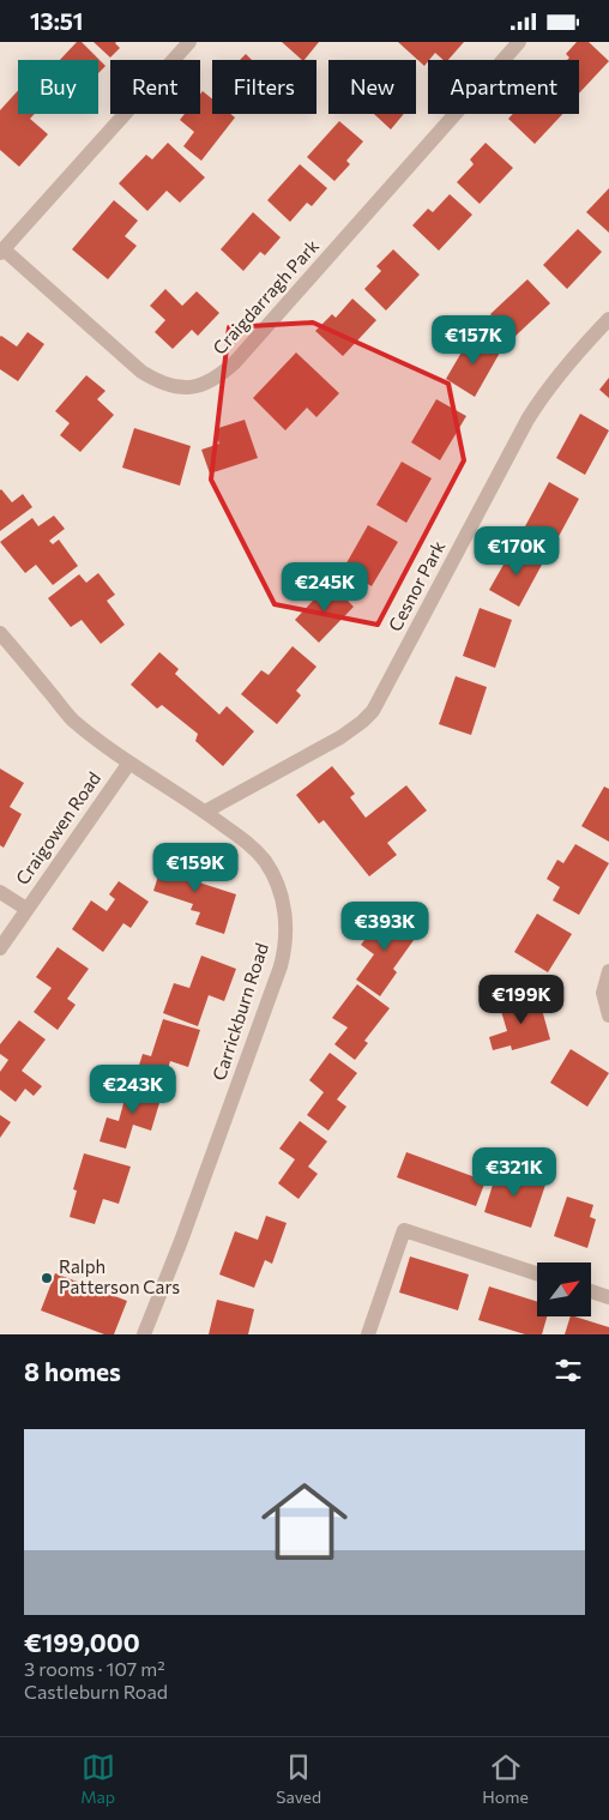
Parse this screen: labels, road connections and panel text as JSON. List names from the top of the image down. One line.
{"streets":{"street":["Craigdarragh Park","Cesnor Park","Craigowen Road","Carrickburn Road"]},"crossings":[["Cesnor Park","Carrickburn Road"],["Craigowen Road","Carrickburn Road"]],"places":["Ralph Patterson Cars"],"north":"top right","page":{"status":"13:51","chip":["Buy","Rent","Filters","New","Apartment"],"price":["€157K","€170K","€245K","€159K","€393K","€199K","€243K","€321K"],"heading":"8 homes","list":[{"name":"€199,000","note":"3 rooms · 107 m² · Castleburn Road"}],"tabs":["Map","Saved","Home"]}}
